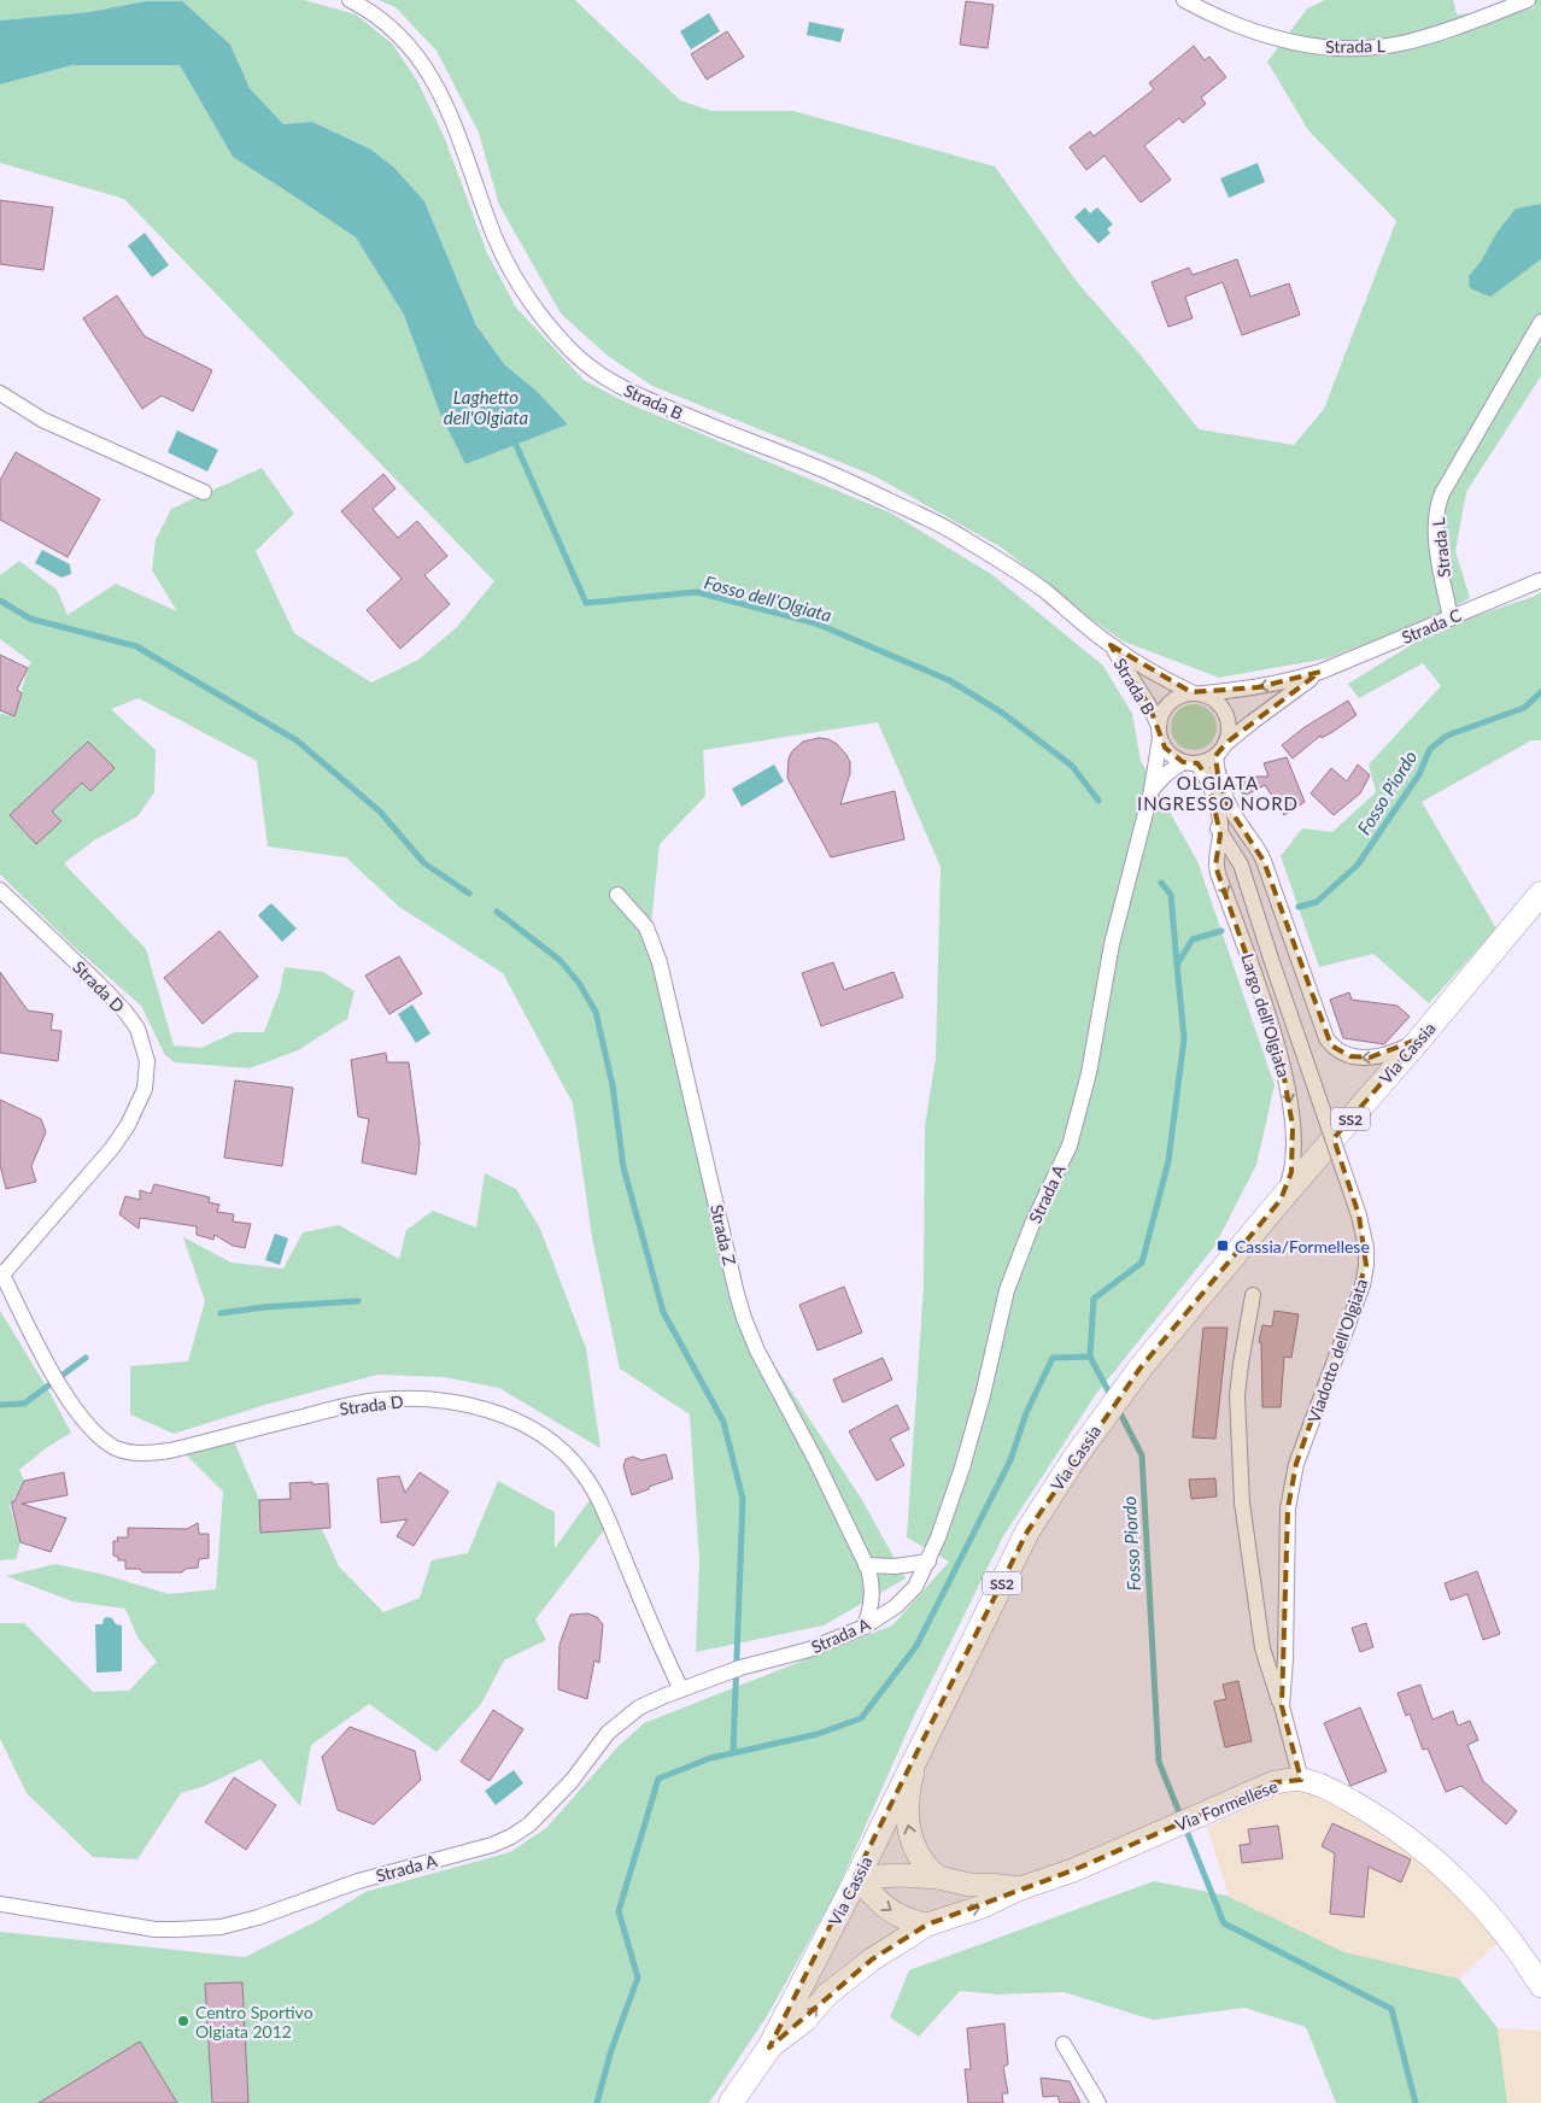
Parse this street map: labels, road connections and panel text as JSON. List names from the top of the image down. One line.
{"streets":{"main road":["Via Cassia","SS2"],"street":["Strada L","Strada B","Strada C","Strada D","Largo dell'Olgiata","Strada A","Strada Z","Viadotto dell'Olgiata","Via Formellese"]},"crossings":[["Strada L","Strada C"],["Strada B","Strada C"],["Strada B","Largo dell'Olgiata"],["Strada B","Strada A"],["Strada C","Largo dell'Olgiata"],["Strada C","Strada A"],["Strada D","Strada A"],["Largo dell'Olgiata","Via Cassia"],["Largo dell'Olgiata","Strada A"],["Largo dell'Olgiata","Viadotto dell'Olgiata"],["Via Cassia","Via Formellese"],["Strada A","Strada Z"],["Viadotto dell'Olgiata","Via Formellese"]],"one_way":["Largo dell'Olgiata"],"districts":["OLGIATA INGRESSO NORD"],"water":["Laghetto dell'Olgiata","Fosso dell’Olgiata","Fosso Piordo"],"places":{"transit":["Cassia/Formellese"],"other":["Centro Sportivo Olgiata 2012"]}}
